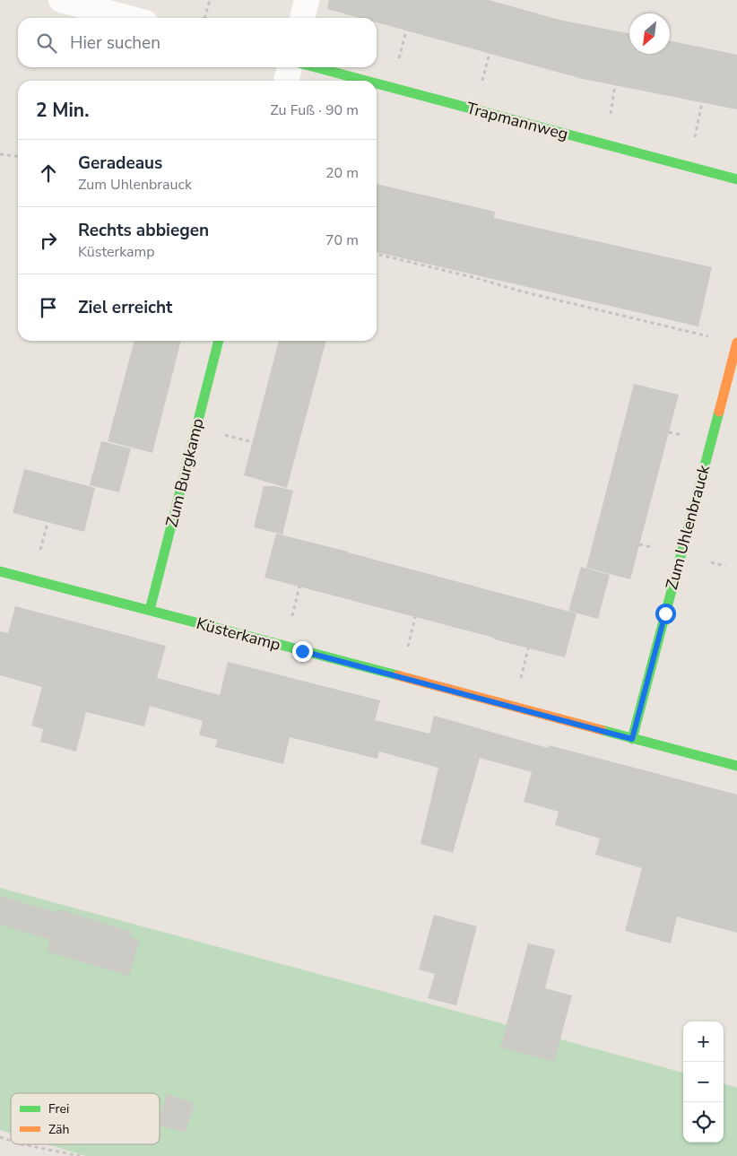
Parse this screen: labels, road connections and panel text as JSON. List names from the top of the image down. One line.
{"streets":{"street":["Trapmannweg","Zum Burgkamp","Zum Uhlenbrauck","Küsterkamp"]},"crossings":[["Zum Burgkamp","Küsterkamp"],["Zum Uhlenbrauck","Küsterkamp"]],"legend":["Frei","Zäh"],"north":"bottom left","page":{"search":"Hier suchen","heading":["2 Min.","Zu Fuß · 90 m"],"list":[["Geradeaus","Zum Uhlenbrauck","20 m"],["Rechts abbiegen","Küsterkamp","70 m"],"Ziel erreicht"],"map_buttons":["+","−"]}}
